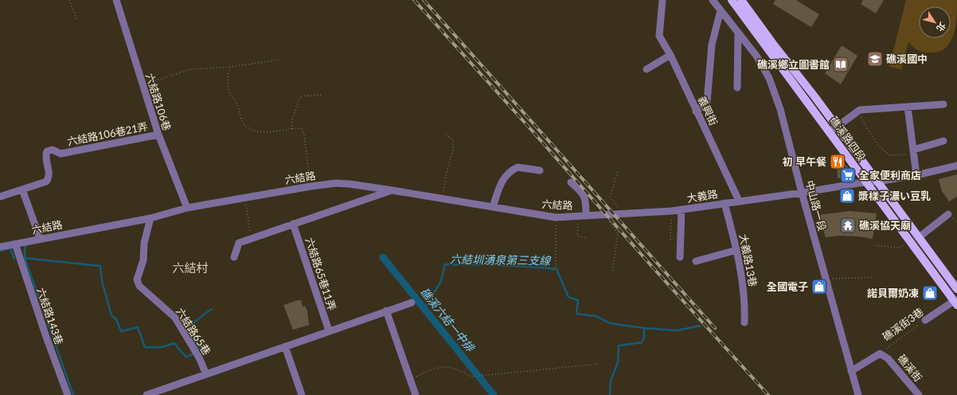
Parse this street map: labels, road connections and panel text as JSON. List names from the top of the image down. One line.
{"streets":{"main road":["礁溪路四段"],"street":["六結路106巷","義興街","六結路106巷21弄","六結路","大義路","中山路一段","大義路13巷","六結路65巷11弄","六結路143巷","礁溪街3巷","六結路65巷","礁溪街"]},"crossings":[["六結路106巷","六結路106巷21弄"],["六結路106巷","六結路"],["義興街","大義路"],["礁溪路四段","大義路"],["礁溪路四段","礁溪街3巷"],["六結路","大義路"],["六結路","六結路143巷"],["六結路","六結路65巷"],["大義路","中山路一段"],["大義路","大義路13巷"],["礁溪街3巷","礁溪街"]],"districts":["六結村"],"water":["六結圳湧泉第三支線","礁溪六結一中排"],"places":{"school or university":["礁溪國中"],"library":["礁溪鄉立圖書館"],"restaurant":["初 早午餐"],"supermarket":["全家便利商店"],"shop":["漿樣子濃い豆乳","全國電子","諾貝爾奶凍"],"temple":["礁溪協天廟"]},"north":"bottom right"}
